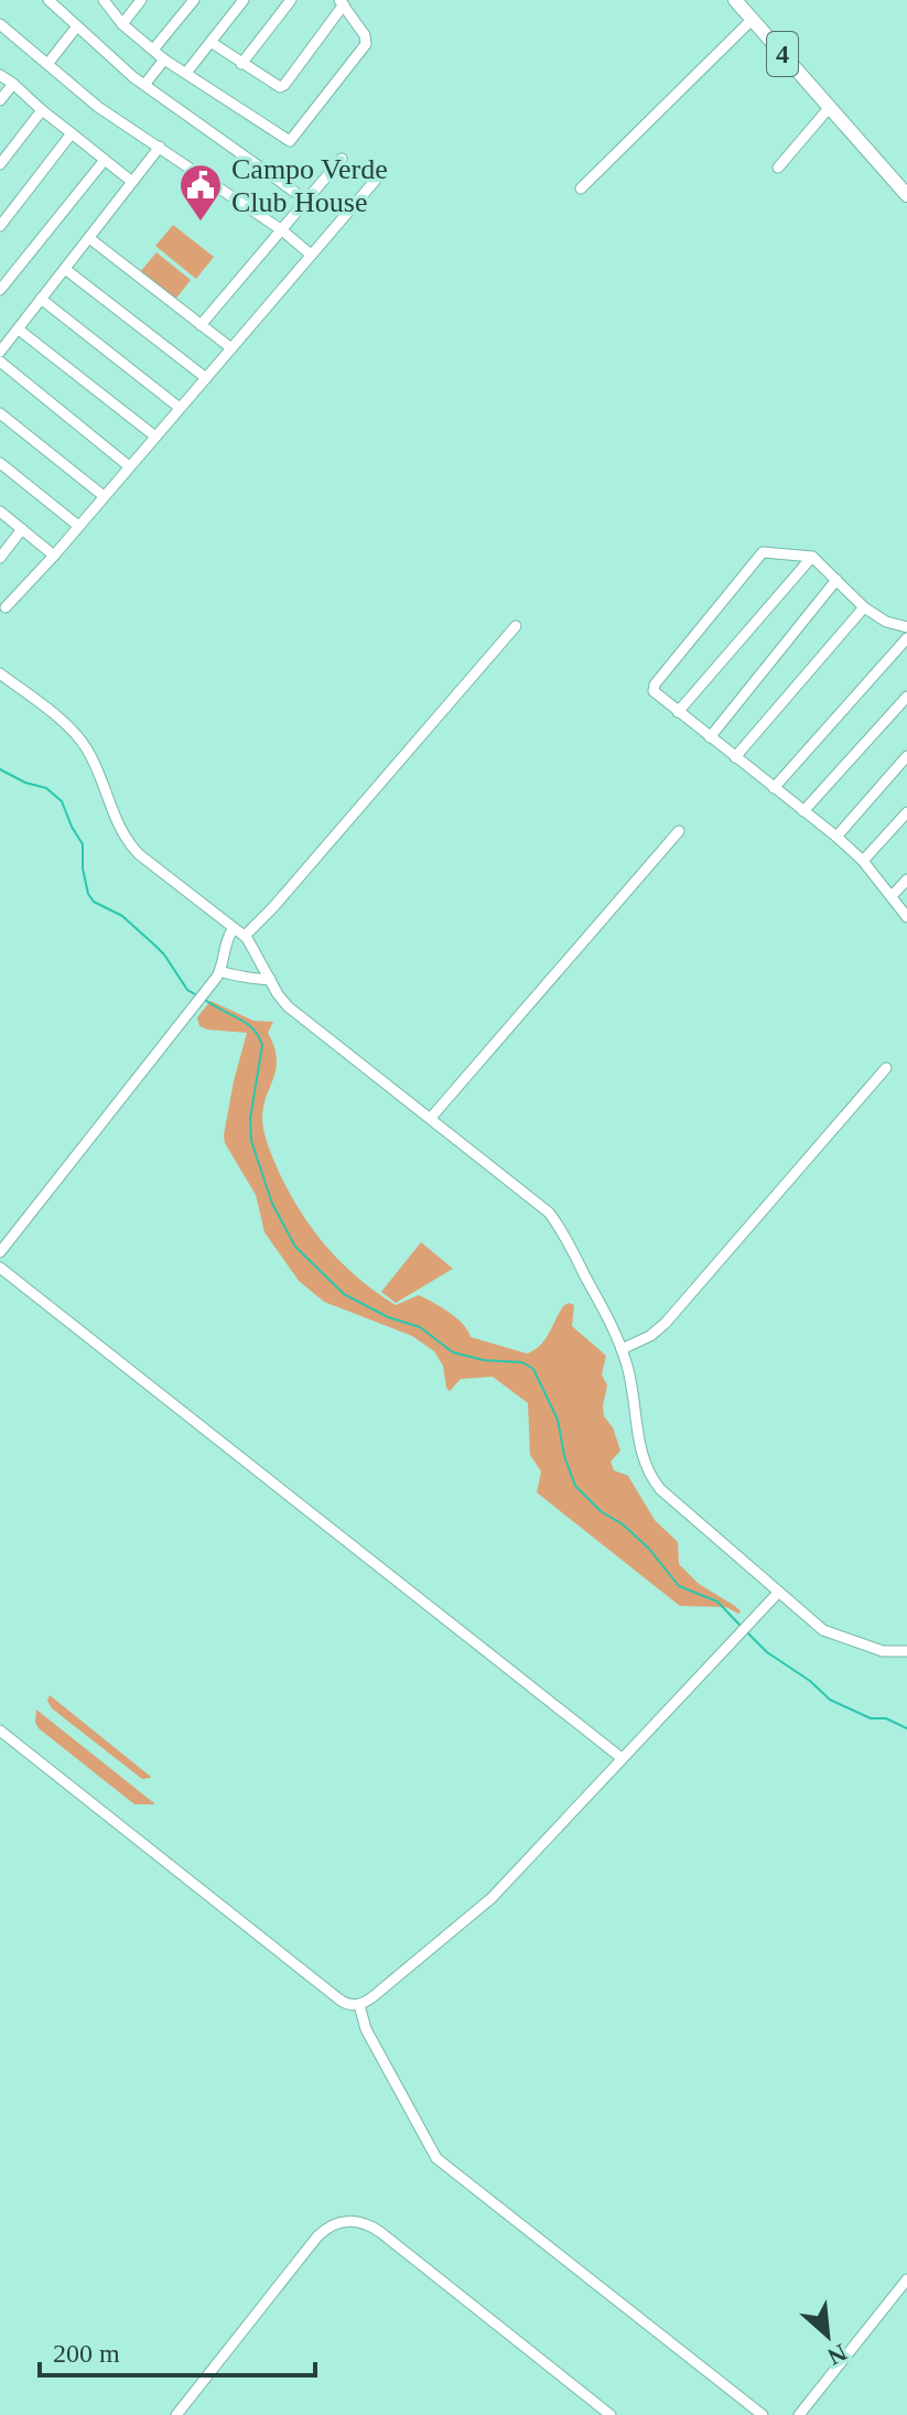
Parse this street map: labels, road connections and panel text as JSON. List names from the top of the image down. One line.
{"streets":{"highway":["4"]},"places":{"public building":["Campo Verde Club House"]},"scale_bar":"200 m","north":"bottom right"}
